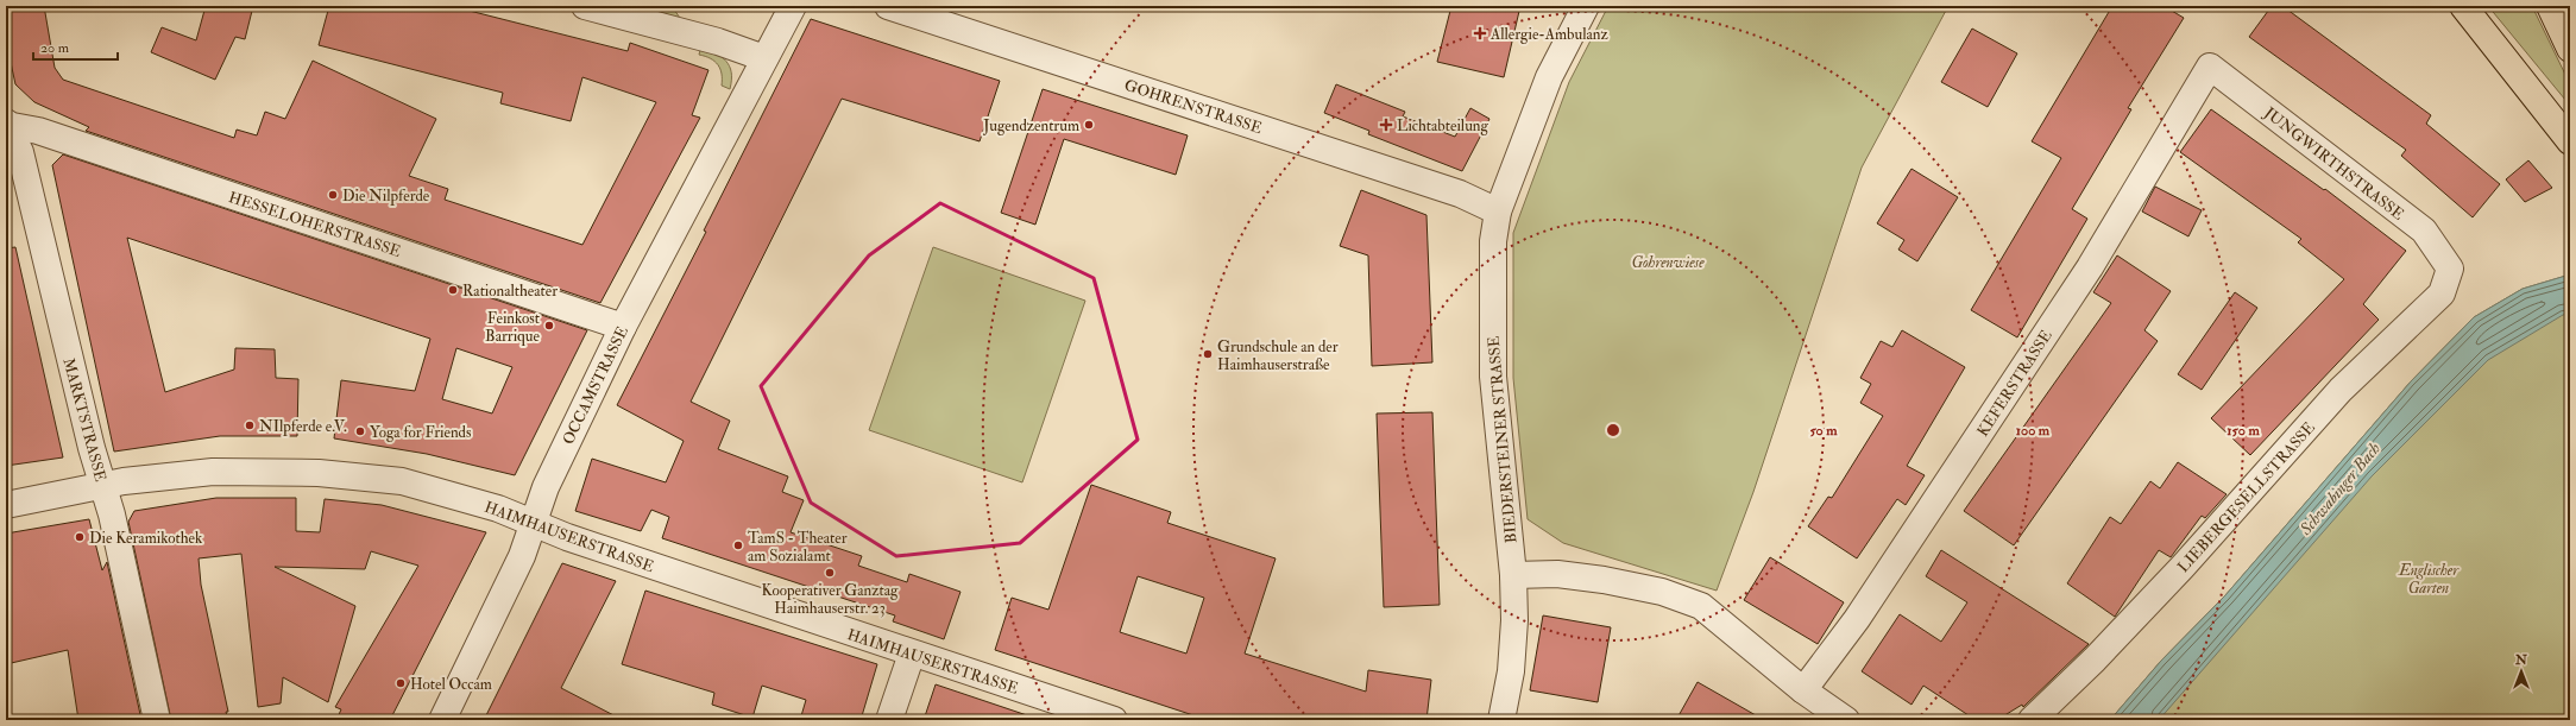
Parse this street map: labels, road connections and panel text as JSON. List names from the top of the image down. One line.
{"streets":{"street":["GOHRENSTRASSE","JUNGWIRTHSTRASSE","HESSELOHERSTRASSE","KEFERSTRASSE","OCCAMSTRASSE","MARKTSTRASSE","BIEDERSTEINER STRASSE","LIEBERGESELLSTRASSE","HAIMHAUSERSTRASSE"]},"crossings":[["GOHRENSTRASSE","BIEDERSTEINER STRASSE"],["JUNGWIRTHSTRASSE","KEFERSTRASSE"],["JUNGWIRTHSTRASSE","LIEBERGESELLSTRASSE"],["HESSELOHERSTRASSE","OCCAMSTRASSE"],["HESSELOHERSTRASSE","MARKTSTRASSE"],["OCCAMSTRASSE","HAIMHAUSERSTRASSE"],["MARKTSTRASSE","HAIMHAUSERSTRASSE"]],"water":["Schwabinger Bach"],"parks":["Gohrenwiese","Englischer Garten"],"places":{"health":["Allergie-Ambulanz","Lichtabteilung"],"other":["Jugendzentrum","Die Nilpferde","Rationaltheater","Feinkost Barrique","Grundschule an der Haimhauserstraße","NIlpferde e.V.","Yoga for Friends","Die Keramikothek","TamS - Theater am Sozialamt","Kooperativer Ganztag Haimhauserstr. 23","Hotel Occam"]},"scale_bar":"20 m","north":"top","rings":["50 m","100 m","150 m"]}
